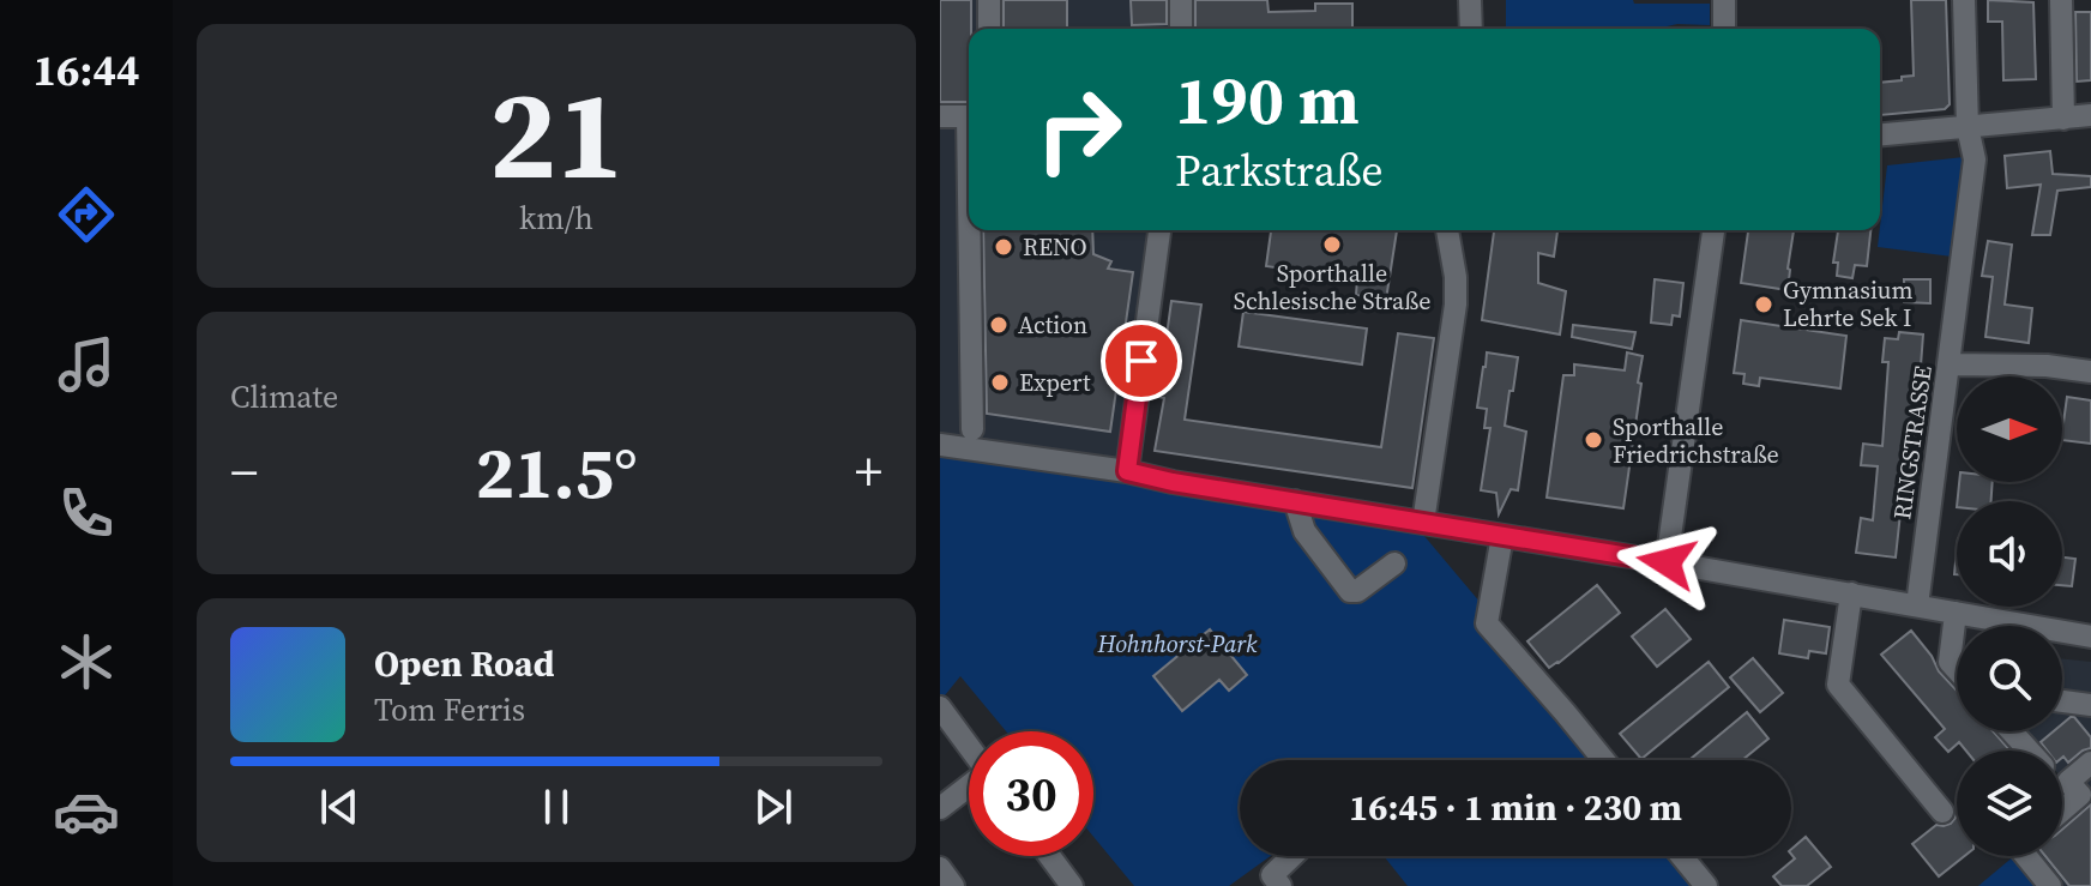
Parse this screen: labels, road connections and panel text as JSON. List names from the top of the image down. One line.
{"streets":{"street":["RINGSTRASSE"]},"parks":["Hohnhorst-Park"],"places":["Sporthalle Schlesische Straße","RENO","Gymnasium Lehrte Sek I","Action","Expert","Sporthalle Friedrichstraße"],"north":"right","page":{"tabs":"16:44","tile":[["21","km/h"],"Climate"],"turn":["190 m","Parkstraße"],"heat":["−","21.5°","+"],"song":["Open Road","Tom Ferris"],"limit":"30","trip":"16:45 · 1 min · 230 m"}}
